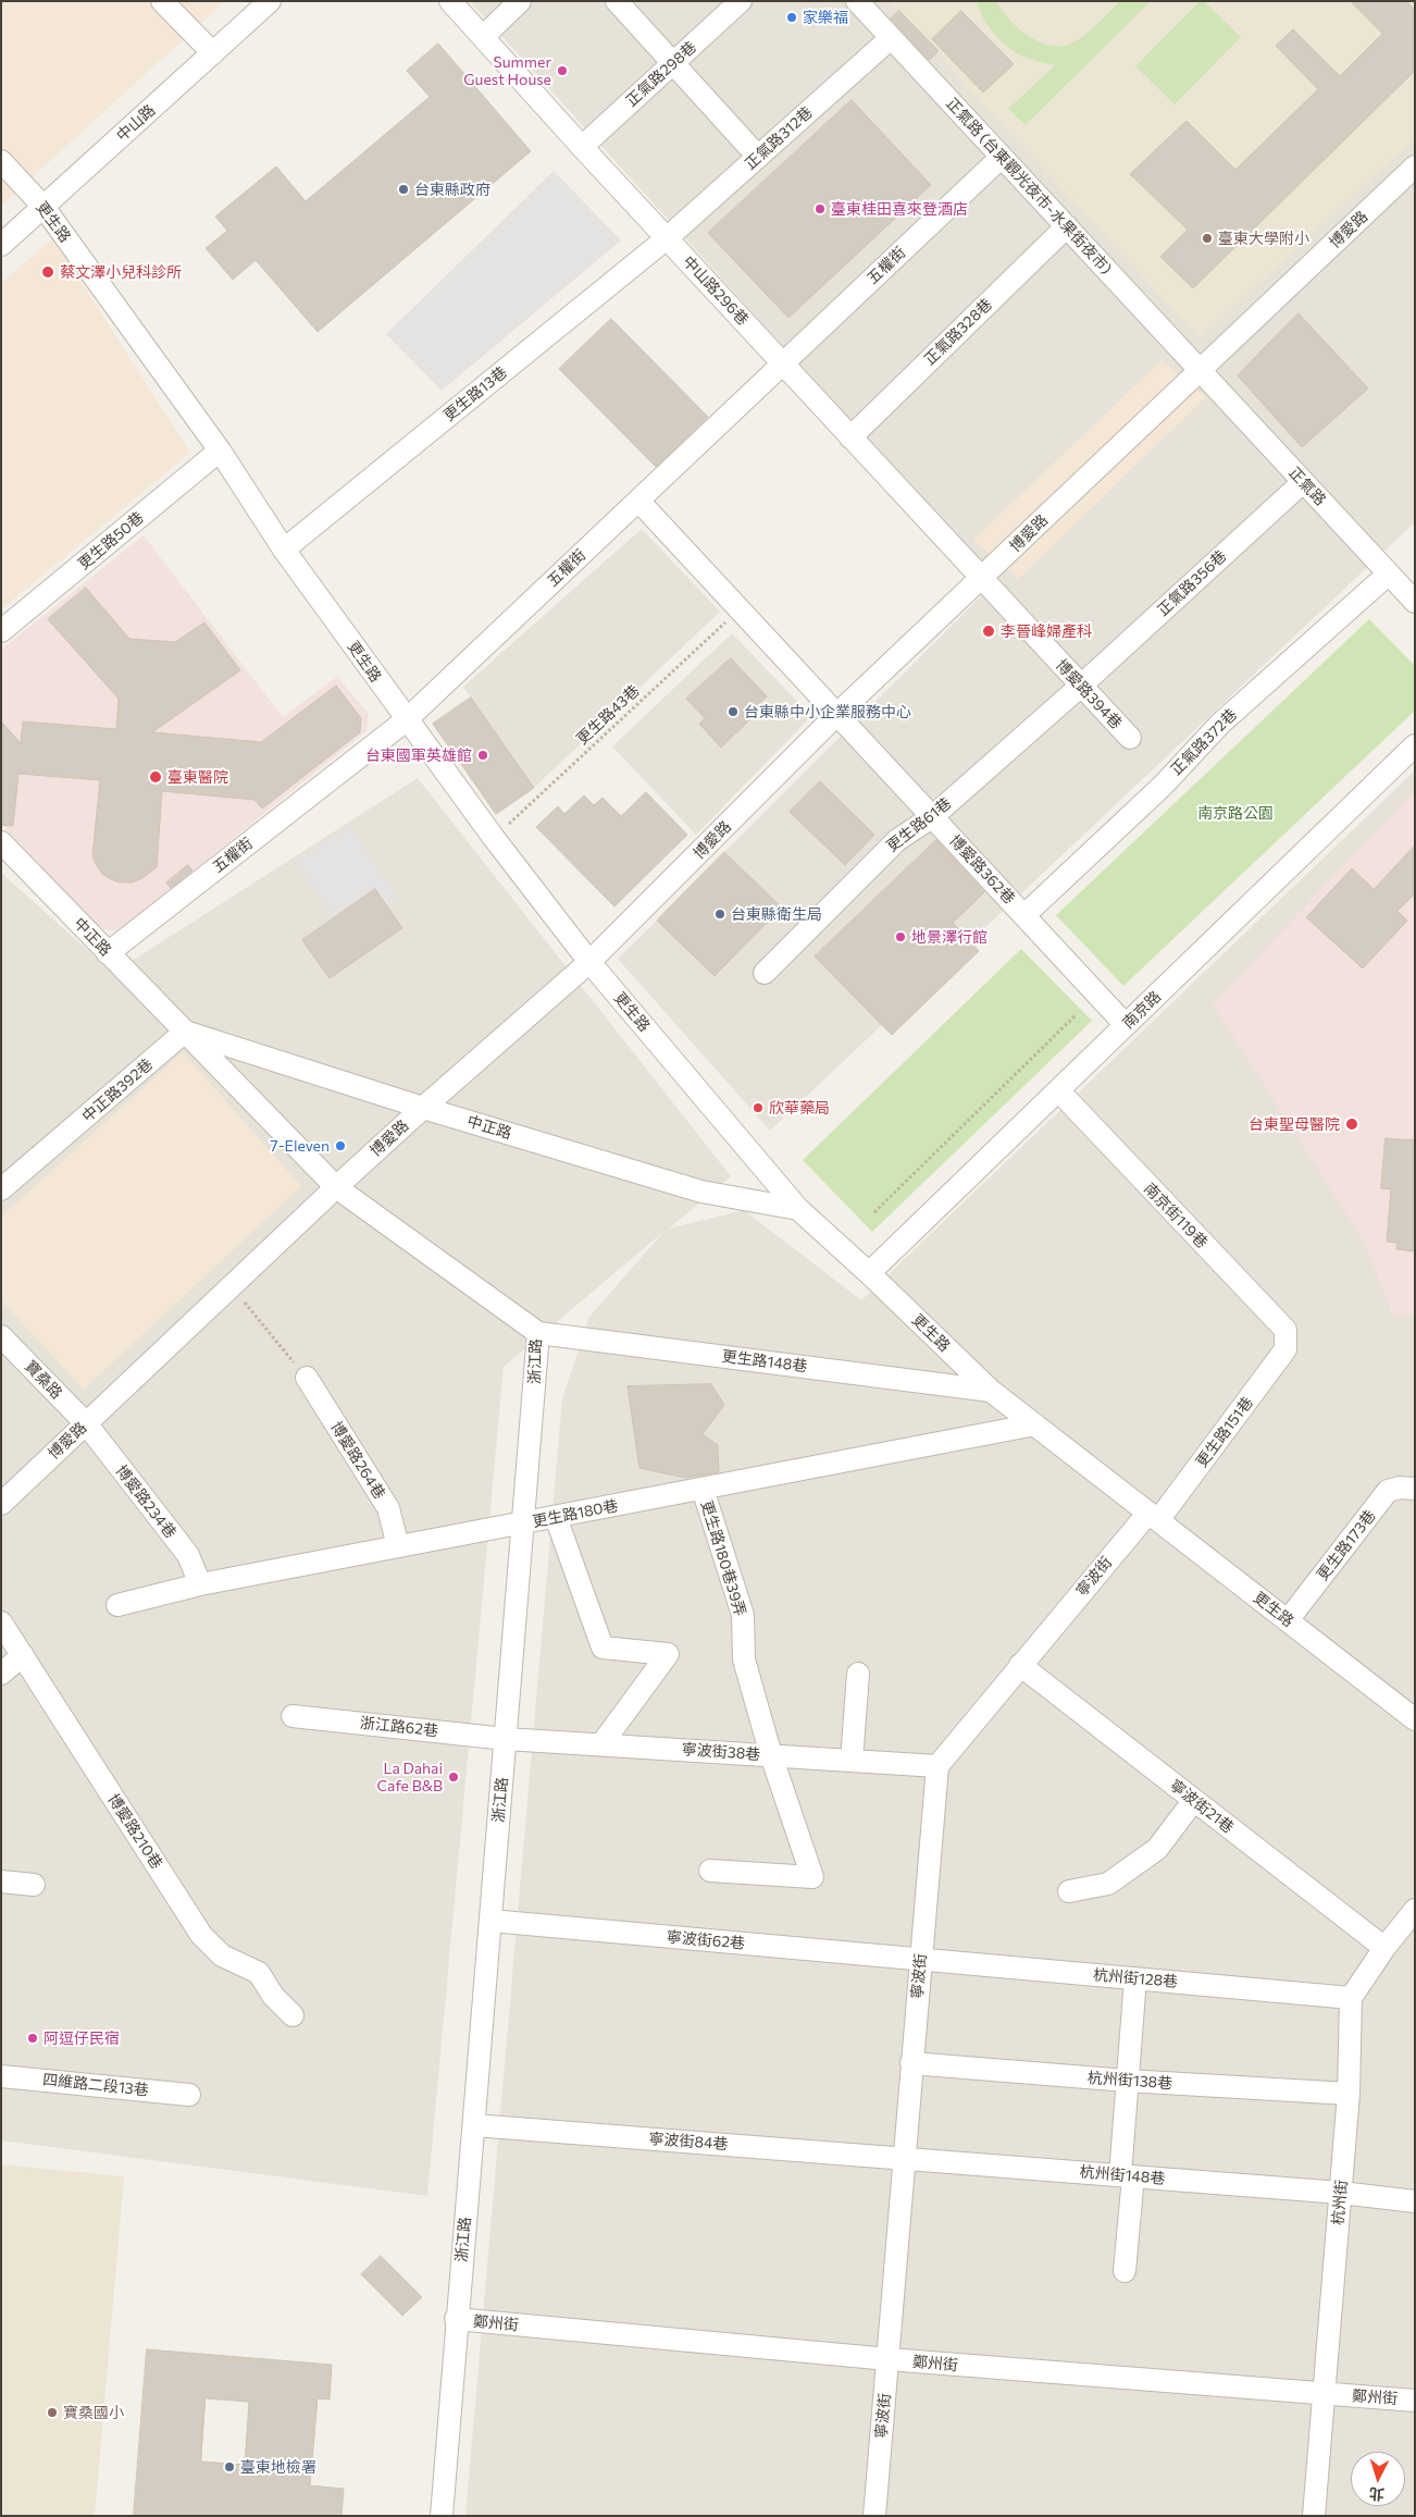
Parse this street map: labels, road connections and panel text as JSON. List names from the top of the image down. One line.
{"streets":{"street":["正氣路298巷","中山路","正氣路312巷","正氣路 (台東觀光夜市-水果街夜市)","更生路","博愛路","五權街","中山路296巷","正氣路328巷","更生路13巷","正氣路","更生路50巷","正氣路356巷","博愛路394巷","正氣路372巷","更生路61巷","博愛路362巷","中正路","南京路","中正路392巷","南京街119巷","浙江路","更生路148巷","寶桑路","更生路151巷","博愛路264巷","博愛路234巷","更生路180巷","更生路173巷","更生路180巷39弄","寧波街","浙江路62巷","寧波街38巷","寧波街21巷","博愛路210巷","寧波街62巷","杭州街128巷","杭州街138巷","四維路二段13巷","寧波街84巷","杭州街148巷","杭州街","鄭州街"],"path":["更生路43巷"]},"crossings":[["正氣路298巷","中山路296巷"],["中山路","更生路"],["正氣路312巷","正氣路 (台東觀光夜市-水果街夜市)"],["正氣路312巷","中山路296巷"],["正氣路312巷","更生路13巷"],["正氣路 (台東觀光夜市-水果街夜市)","博愛路"],["正氣路 (台東觀光夜市-水果街夜市)","五權街"],["正氣路 (台東觀光夜市-水果街夜市)","正氣路328巷"],["正氣路 (台東觀光夜市-水果街夜市)","正氣路"],["更生路","博愛路"],["更生路","五權街"],["更生路","更生路13巷"],["更生路","更生路50巷"],["更生路","更生路43巷"],["更生路","中正路"],["更生路","南京路"],["更生路","更生路148巷"],["更生路","更生路151巷"],["更生路","更生路180巷"],["更生路","更生路173巷"],["更生路","寧波街"],["博愛路","中山路296巷"],["博愛路","正氣路"],["博愛路","博愛路394巷"],["博愛路","博愛路362巷"],["博愛路","中正路"],["博愛路","浙江路"],["博愛路","寶桑路"],["博愛路","博愛路234巷"],["五權街","中山路296巷"],["五權街","博愛路362巷"],["五權街","中正路"],["中山路296巷","正氣路328巷"],["中山路296巷","更生路13巷"],["中山路296巷","博愛路394巷"],["正氣路","正氣路356巷"],["正氣路","正氣路372巷"],["正氣路356巷","博愛路394巷"],["正氣路356巷","更生路61巷"],["博愛路394巷","更生路61巷"],["更生路43巷","博愛路362巷"],["正氣路372巷","博愛路362巷"],["更生路61巷","博愛路362巷"],["博愛路362巷","南京路"],["中正路","中正路392巷"],["中正路","浙江路"],["南京路","南京街119巷"],["南京街119巷","更生路151巷"],["浙江路","更生路148巷"],["浙江路","更生路180巷"],["浙江路","浙江路62巷"],["浙江路","寧波街38巷"],["浙江路","寧波街62巷"],["浙江路","寧波街84巷"],["浙江路","鄭州街"],["寶桑路","博愛路234巷"],["更生路151巷","寧波街"],["博愛路264巷","更生路180巷"],["博愛路234巷","更生路180巷"],["更生路180巷","更生路180巷39弄"],["更生路180巷39弄","寧波街38巷"],["寧波街","寧波街38巷"],["寧波街","寧波街21巷"],["寧波街","寧波街62巷"],["寧波街","杭州街128巷"],["寧波街","杭州街138巷"],["寧波街","寧波街84巷"],["寧波街","杭州街148巷"],["寧波街","鄭州街"],["浙江路62巷","寧波街38巷"],["寧波街62巷","杭州街128巷"],["杭州街128巷","杭州街"],["杭州街138巷","杭州街"],["寧波街84巷","杭州街148巷"],["杭州街148巷","杭州街"],["杭州街","鄭州街"]],"parks":["南京路公園"],"places":["家樂福","Summer Guest House","台東縣政府","臺東桂田喜來登酒店","臺東大學附小","蔡文澤小兒科診所","李晉峰婦產科","台東縣中小企業服務中心","台東國軍英雄館","臺東醫院","台東縣衛生局","地景澤行館","欣華藥局","台東聖母醫院","7-Eleven","La Dahai Cafe B&B","阿逗仔民宿","寶桑國小","臺東地檢署"],"north":"bottom"}
